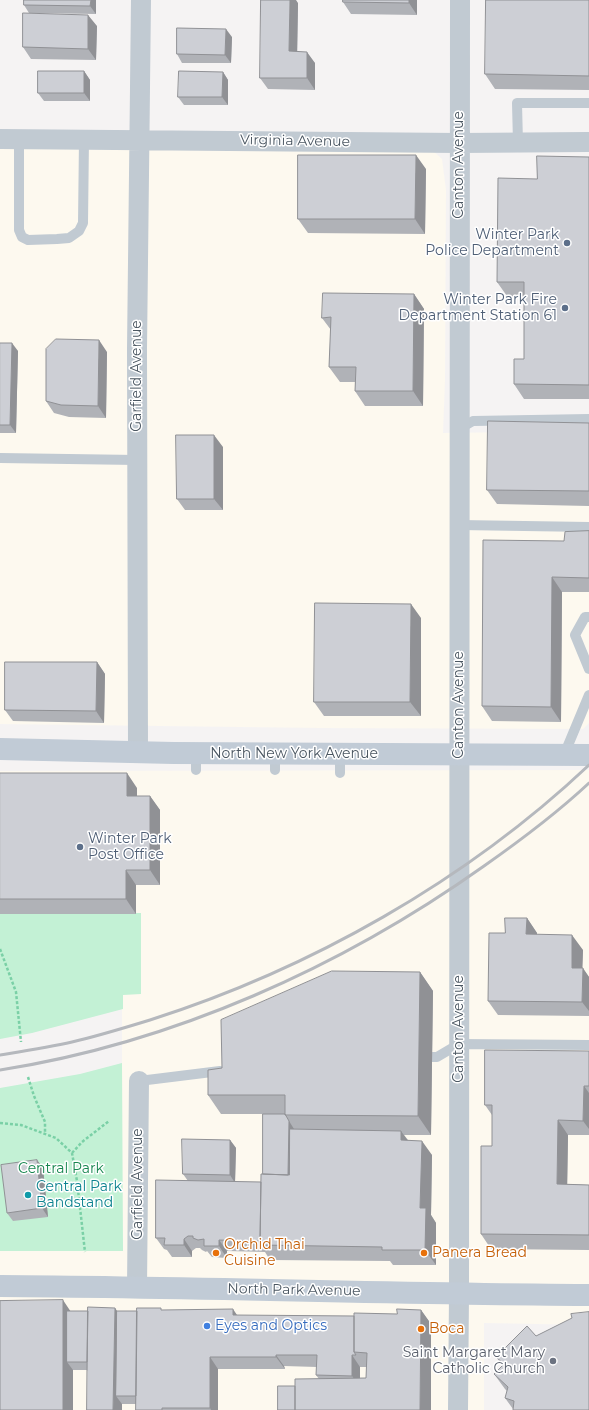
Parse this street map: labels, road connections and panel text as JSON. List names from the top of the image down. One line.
{"streets":{"street":["Virginia Avenue","Canton Avenue","Garfield Avenue","North New York Avenue","North Park Avenue"]},"crossings":[["Virginia Avenue","Canton Avenue"],["Virginia Avenue","Garfield Avenue"],["Canton Avenue","North New York Avenue"],["Canton Avenue","North Park Avenue"],["Garfield Avenue","North New York Avenue"],["Garfield Avenue","North Park Avenue"]],"parks":["Central Park"],"places":["Winter Park Police Department","Winter Park Fire Department Station 61","Winter Park Post Office","Central Park Bandstand","Orchid Thai Cuisine","Panera Bread","Eyes and Optics","Boca","Saint Margaret Mary Catholic Church"]}
